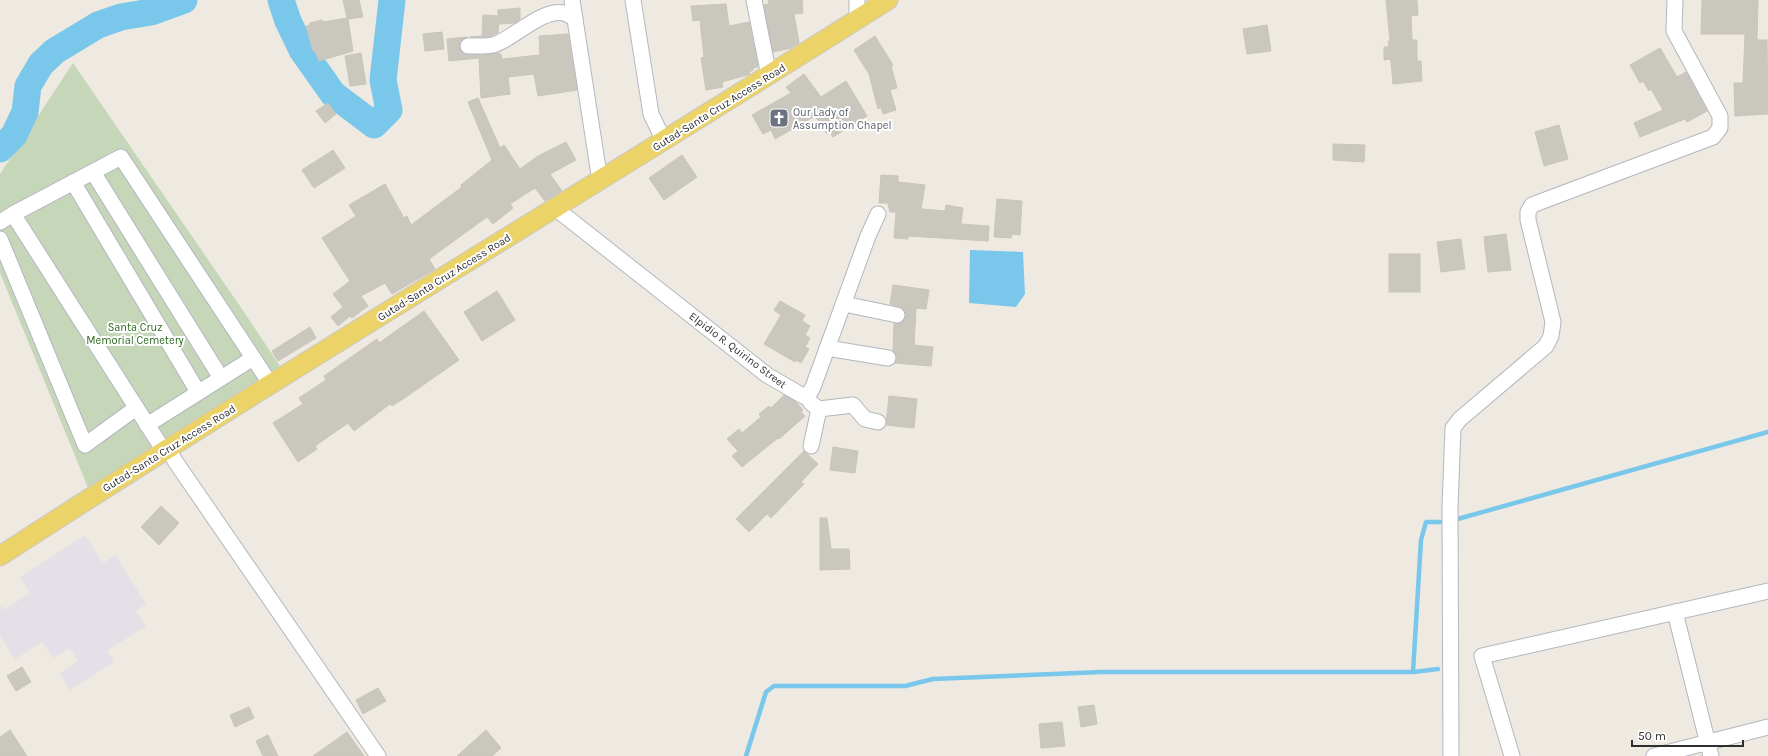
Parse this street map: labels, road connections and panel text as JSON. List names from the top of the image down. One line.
{"streets":{"main road":["Gutad-Santa Cruz Access Road"],"street":["Elpidio R. Quirino Street"]},"crossings":[["Gutad-Santa Cruz Access Road","Elpidio R. Quirino Street"]],"parks":["Santa Cruz Memorial Cemetery"],"places":{"church":["Our Lady of Assumption Chapel"]},"scale_bar":"50 m"}
